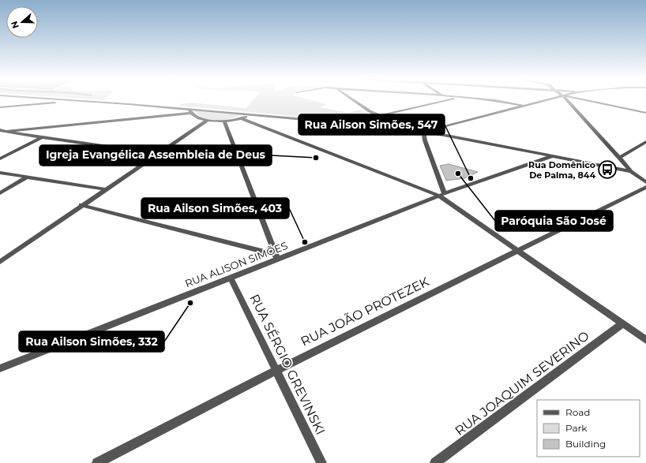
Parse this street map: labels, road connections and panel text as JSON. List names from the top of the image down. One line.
{"streets":{"street":["RUA ALISON SIMÕES","RUA JOÃO PROTEZEK","RUA SÉRGIO GREVINSKI","RUA JOAQUIM SEVERINO"]},"crossings":[["RUA ALISON SIMÕES","RUA SÉRGIO GREVINSKI"],["RUA JOÃO PROTEZEK","RUA SÉRGIO GREVINSKI"]],"places":{"other":["Igreja Evangélica Assembleia de Deus","Paróquia São José","Rua Ailson Simões, 547","Rua Ailson Simões, 403","Rua Ailson Simões, 332"],"bus stop":["Rua Domênico De Palma, 844"]},"legend":["Road","Park","Building"],"north":"left"}
